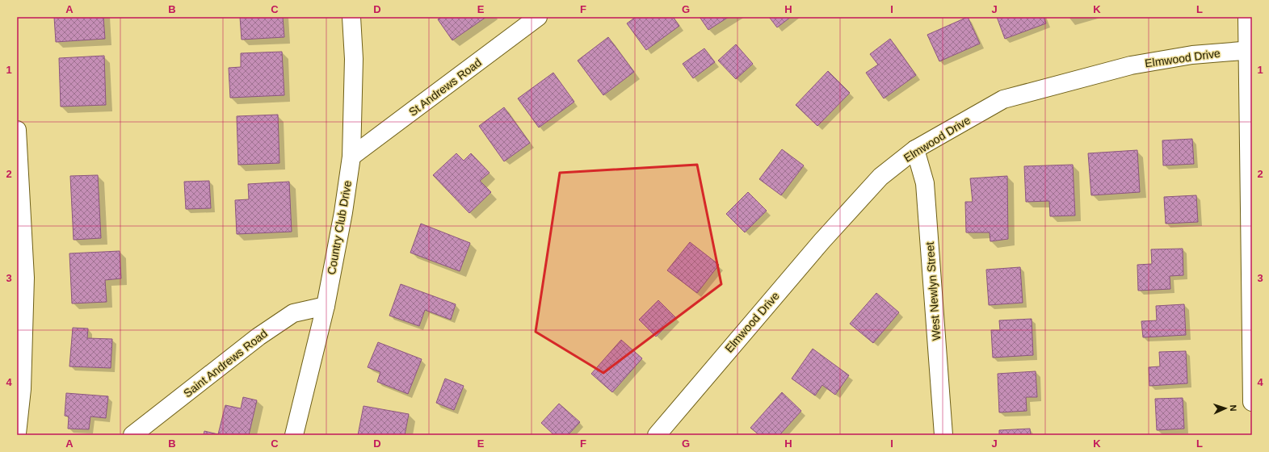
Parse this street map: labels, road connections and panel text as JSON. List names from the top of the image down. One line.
{"streets":{"street":["Elmwood Drive","St Andrews Road","Country Club Drive","West Newlyn Street","Saint Andrews Road"]},"crossings":[["Elmwood Drive","West Newlyn Street"],["St Andrews Road","Country Club Drive"],["Country Club Drive","Saint Andrews Road"]],"north":"right","grid":{"columns":["A","B","C","D","E","F","G","H","I","J","K","L"],"rows":["1","2","3","4"]}}
